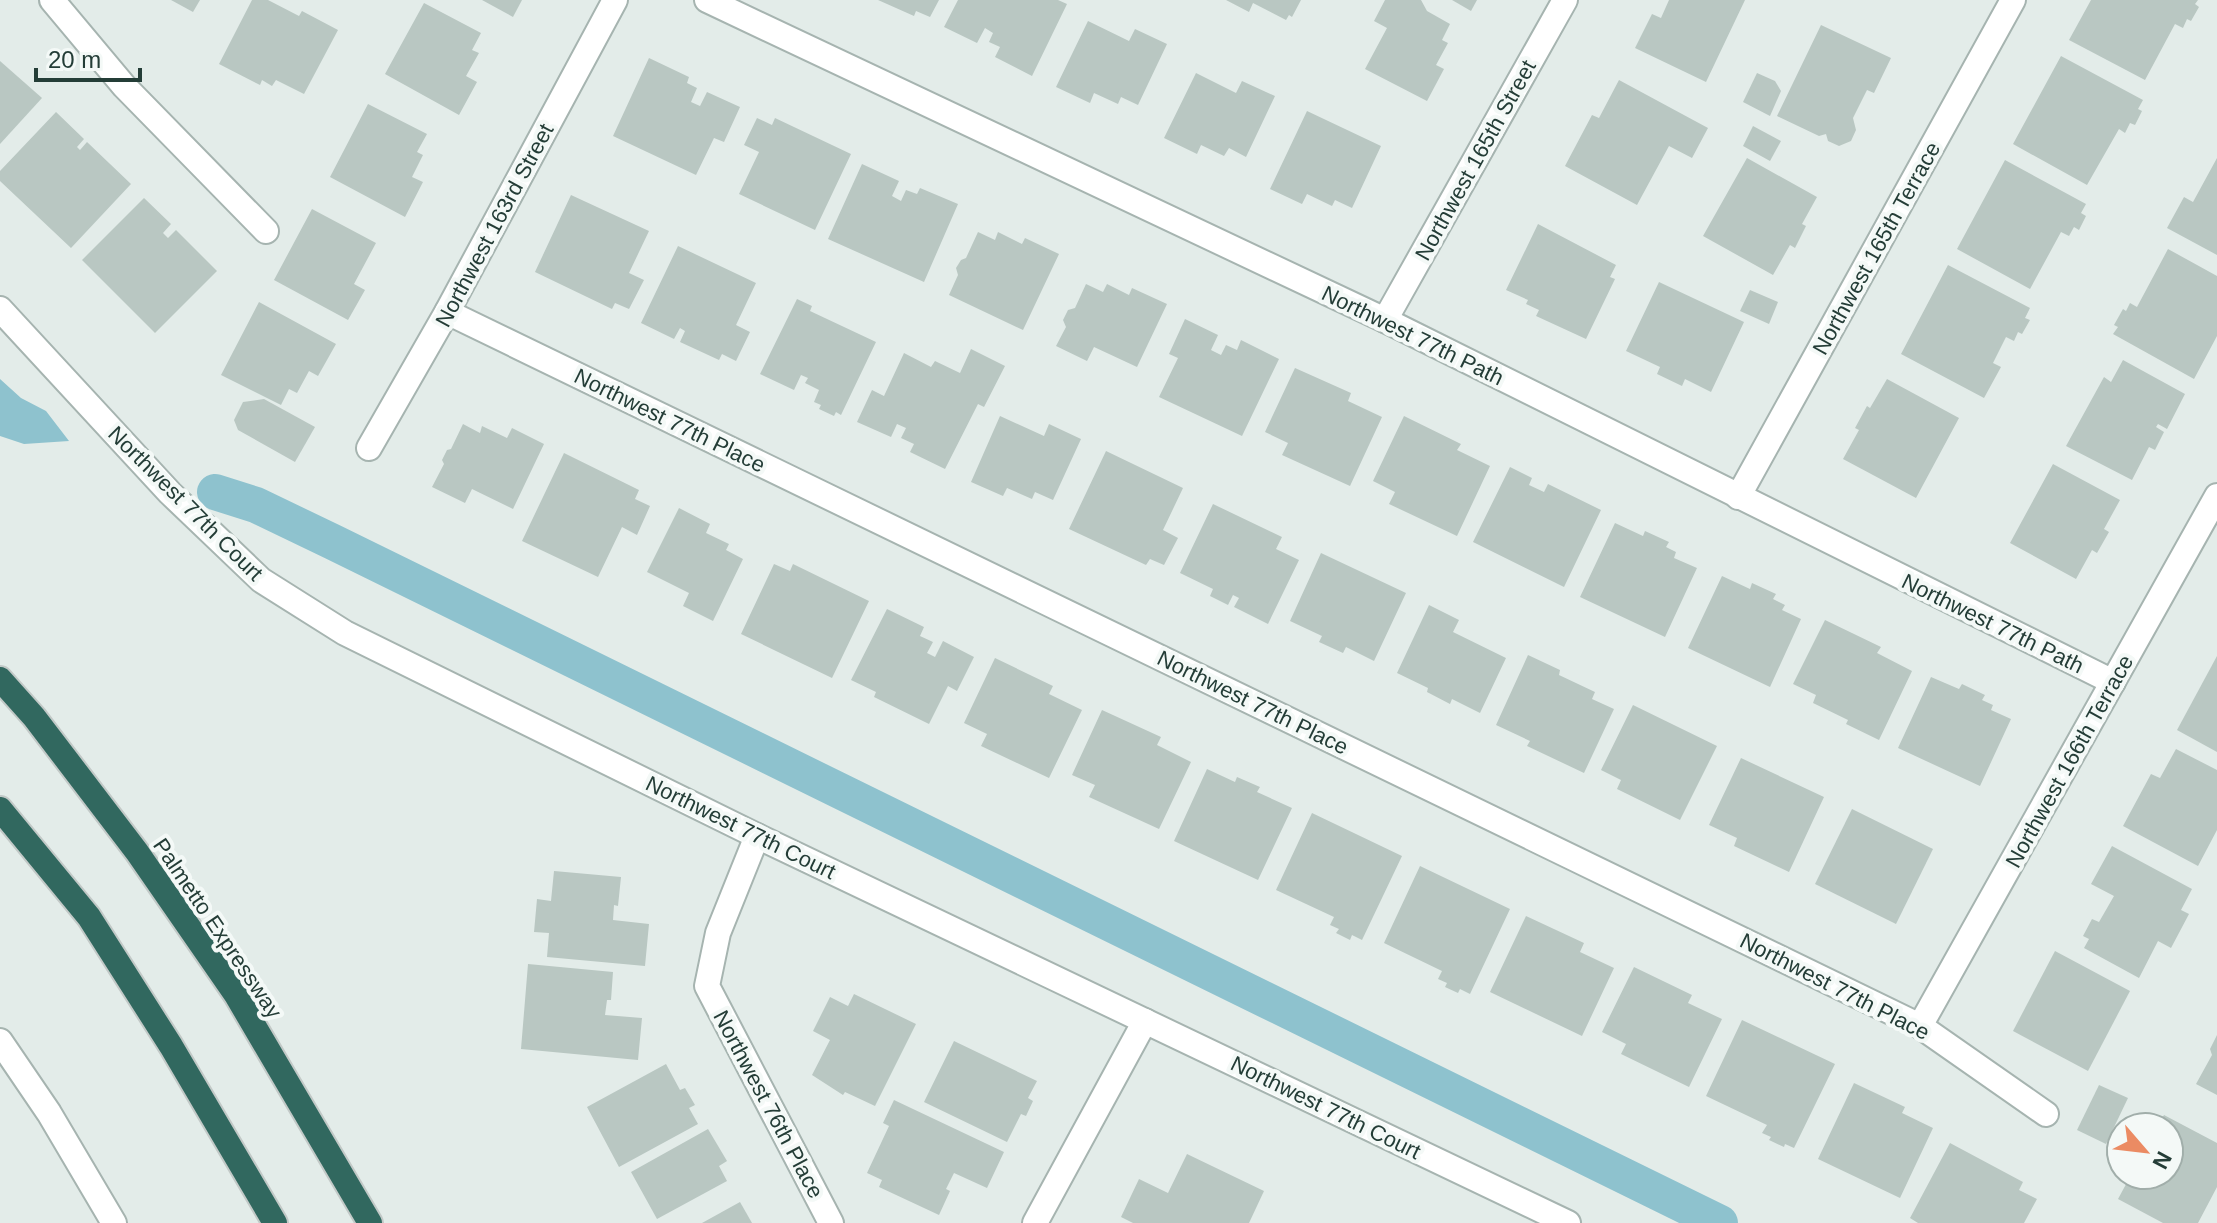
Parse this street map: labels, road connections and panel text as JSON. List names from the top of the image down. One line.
{"streets":{"highway":["Palmetto Expressway"],"street":["Northwest 165th Street","Northwest 163rd Street","Northwest 165th Terrace","Northwest 77th Path","Northwest 77th Place","Northwest 77th Court","Northwest 166th Terrace","Northwest 76th Place"]},"crossings":[["Northwest 165th Street","Northwest 77th Path"],["Northwest 163rd Street","Northwest 77th Place"],["Northwest 165th Terrace","Northwest 77th Path"],["Northwest 77th Path","Northwest 166th Terrace"],["Northwest 77th Place","Northwest 166th Terrace"],["Northwest 77th Court","Northwest 76th Place"]],"scale_bar":"20 m","north":"bottom right"}
